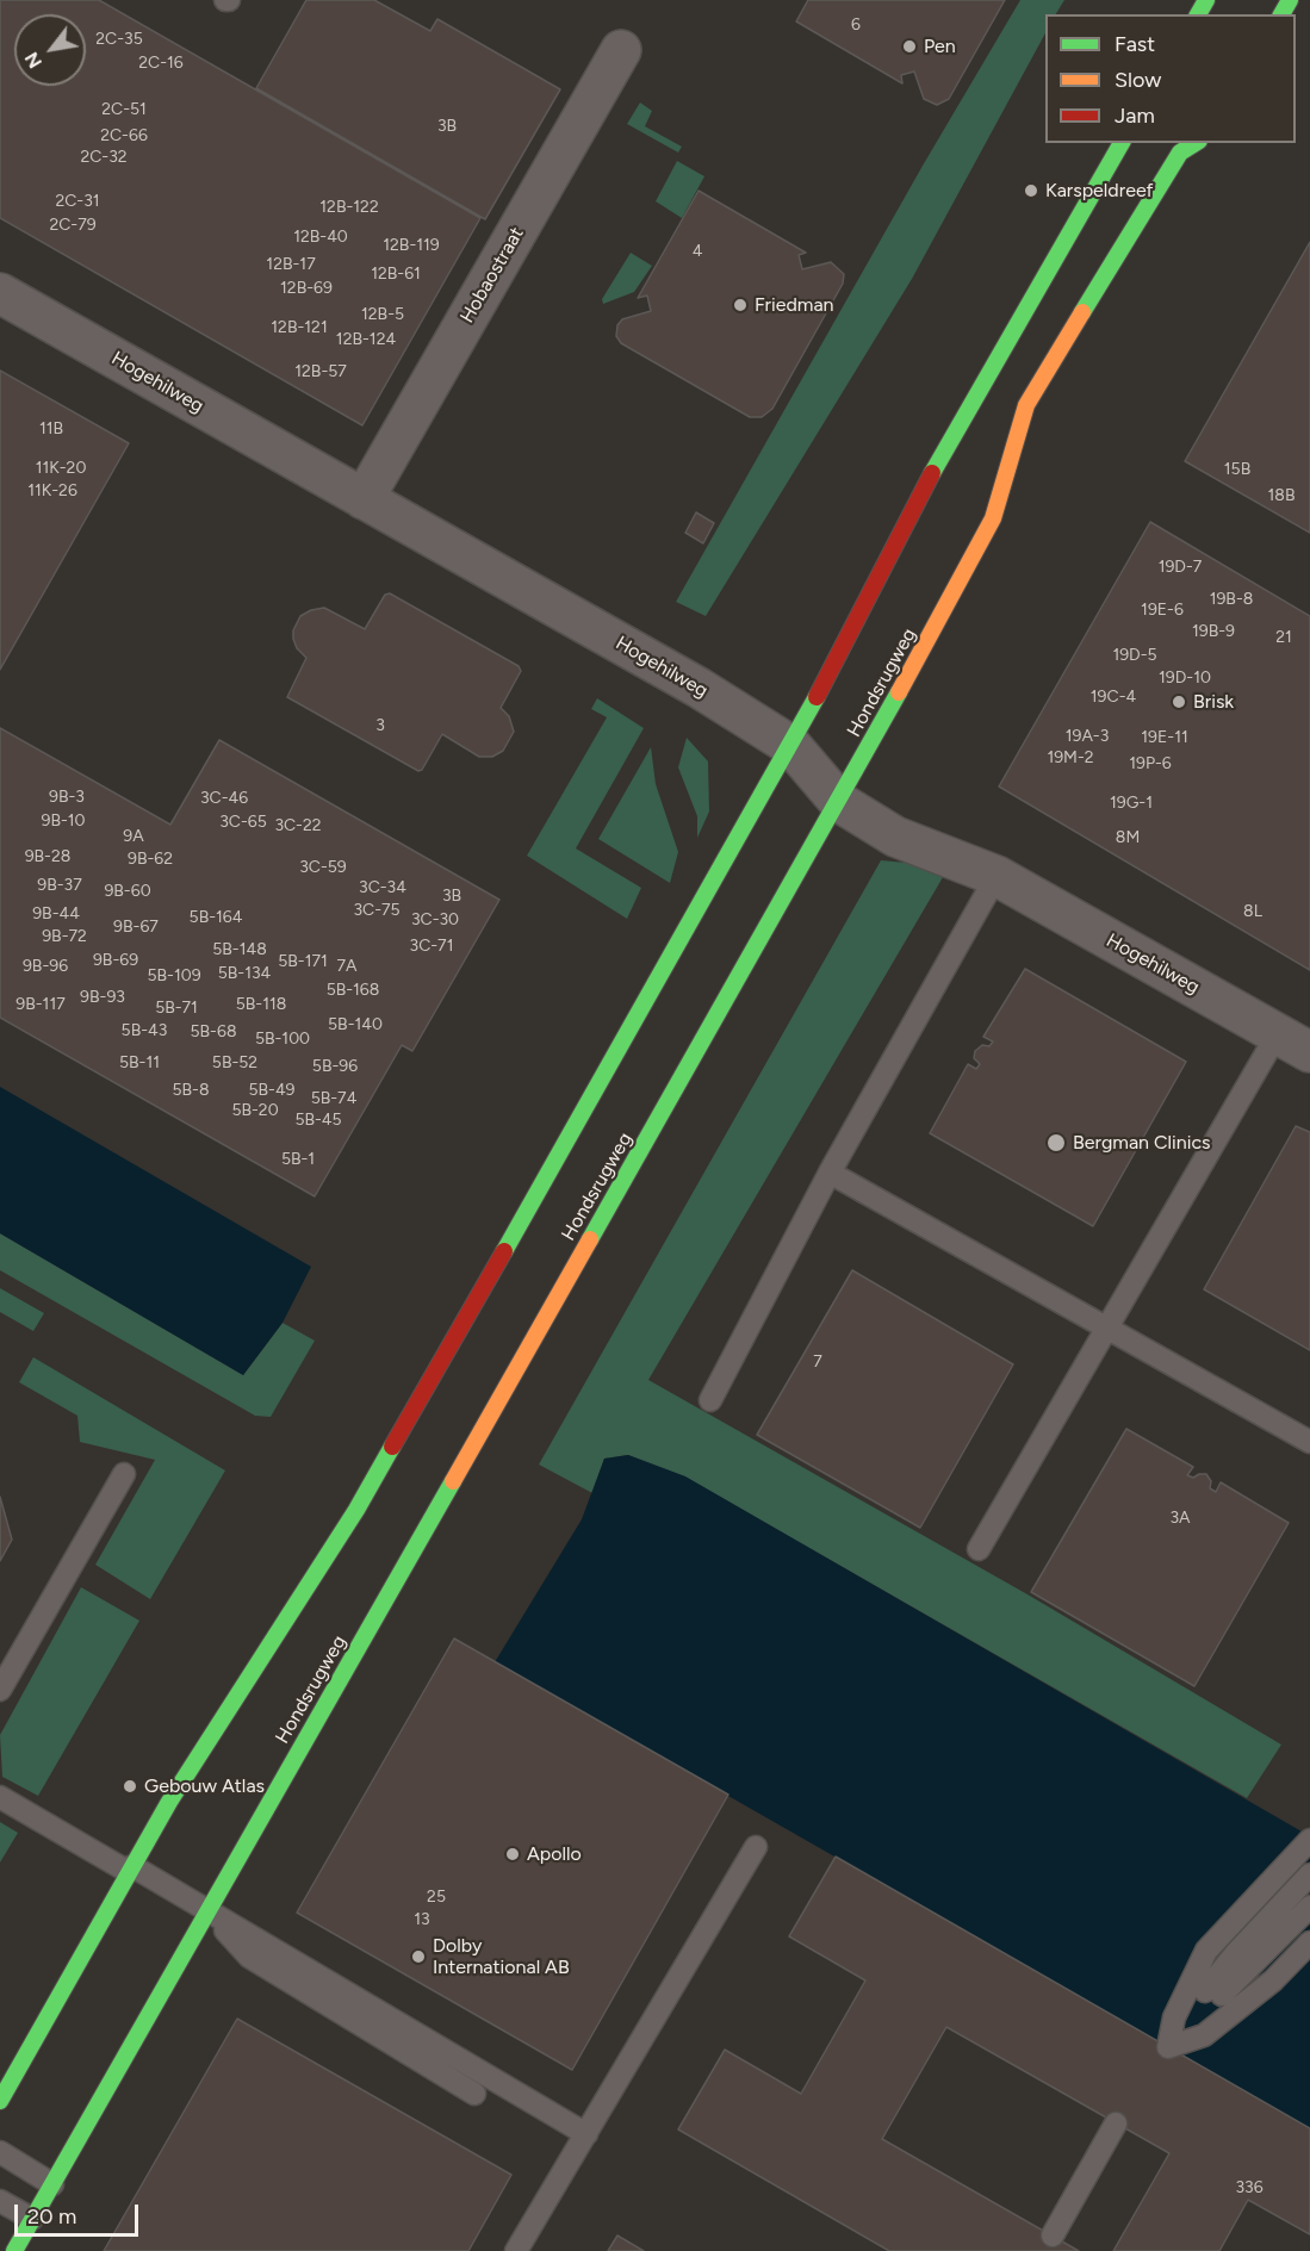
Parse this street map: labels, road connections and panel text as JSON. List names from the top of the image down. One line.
{"streets":{"street":["Hobaostraat","Hogehilweg","Hondsrugweg"]},"crossings":[["Hobaostraat","Hogehilweg"],["Hogehilweg","Hondsrugweg"]],"places":["Pen","Karspeldreef","Friedman","Brisk","Bergman Clinics","Gebouw Atlas","Apollo","Dolby International AB"],"house_numbers":["6","2C-35","2C-16","2C-51","3B","2C-66","2C-32","2C-31","12B-122","2C-79","12B-40","12B-119","4","12B-17","12B-61","12B-69","12B-5","12B-121","12B-124","12B-57","11B","11K-20","15B","11K-26","18B","19D-7","19B-8","19E-6","19B-9","21","19D-5","19D-10","19C-4","3","19A-3","19E-11","19M-2","19P-6","9B-3","3C-46","19G-1","9B-10","3C-65","3C-22","9A","8M","9B-28","9B-62","3C-59","9B-37","3C-34","9B-60","3B","3C-75","8L","9B-44","5B-164","3C-30","9B-67","9B-72","3C-71","5B-148","9B-69","5B-171","9B-96","7A","5B-134","5B-109","5B-168","9B-93","9B-117","5B-118","5B-71","5B-140","5B-43","5B-68","5B-100","5B-11","5B-52","5B-96","5B-8","5B-49","5B-74","5B-20","5B-45","5B-1","7","3A","25","13","336"],"legend":["Fast","Slow","Jam"],"scale_bar":"20 m","north":"bottom left"}
